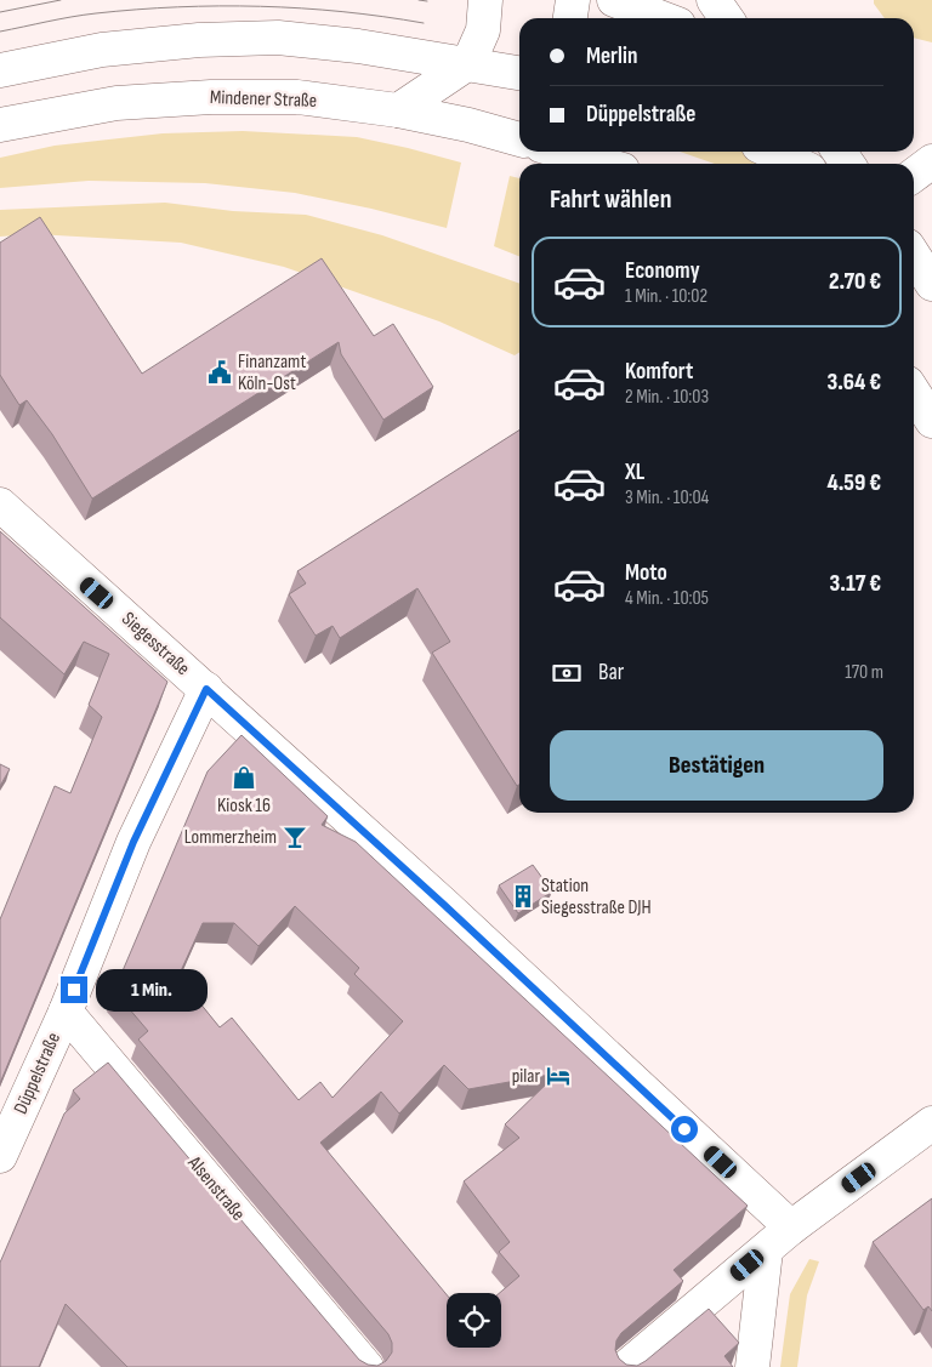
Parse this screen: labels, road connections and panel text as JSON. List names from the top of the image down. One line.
{"streets":{"street":["Mindener Straße","Siegesstraße","Düppelstraße","Alsenstraße"]},"crossings":[["Siegesstraße","Düppelstraße"],["Düppelstraße","Alsenstraße"]],"places":{"public building":["Finanzamt Köln-Ost"],"shop":["Kiosk 16"],"bar":["Lommerzheim"],"building":["Station Siegesstraße DJH"],"hotel":["pilar"]},"page":{"banner":["Merlin","Düppelstraße"],"heading":"Fahrt wählen","list":[{"name":"Economy","note":"1 Min. · 10:02","value":"2.70 €"},{"name":"Komfort","note":"2 Min. · 10:03","value":"3.64 €"},{"name":"XL","note":"3 Min. · 10:04","value":"4.59 €"},{"name":"Moto","note":"4 Min. · 10:05","value":"3.17 €"}],"pay":["Bar","170 m"],"buttons":"Bestätigen","bubble":"1 Min."}}
